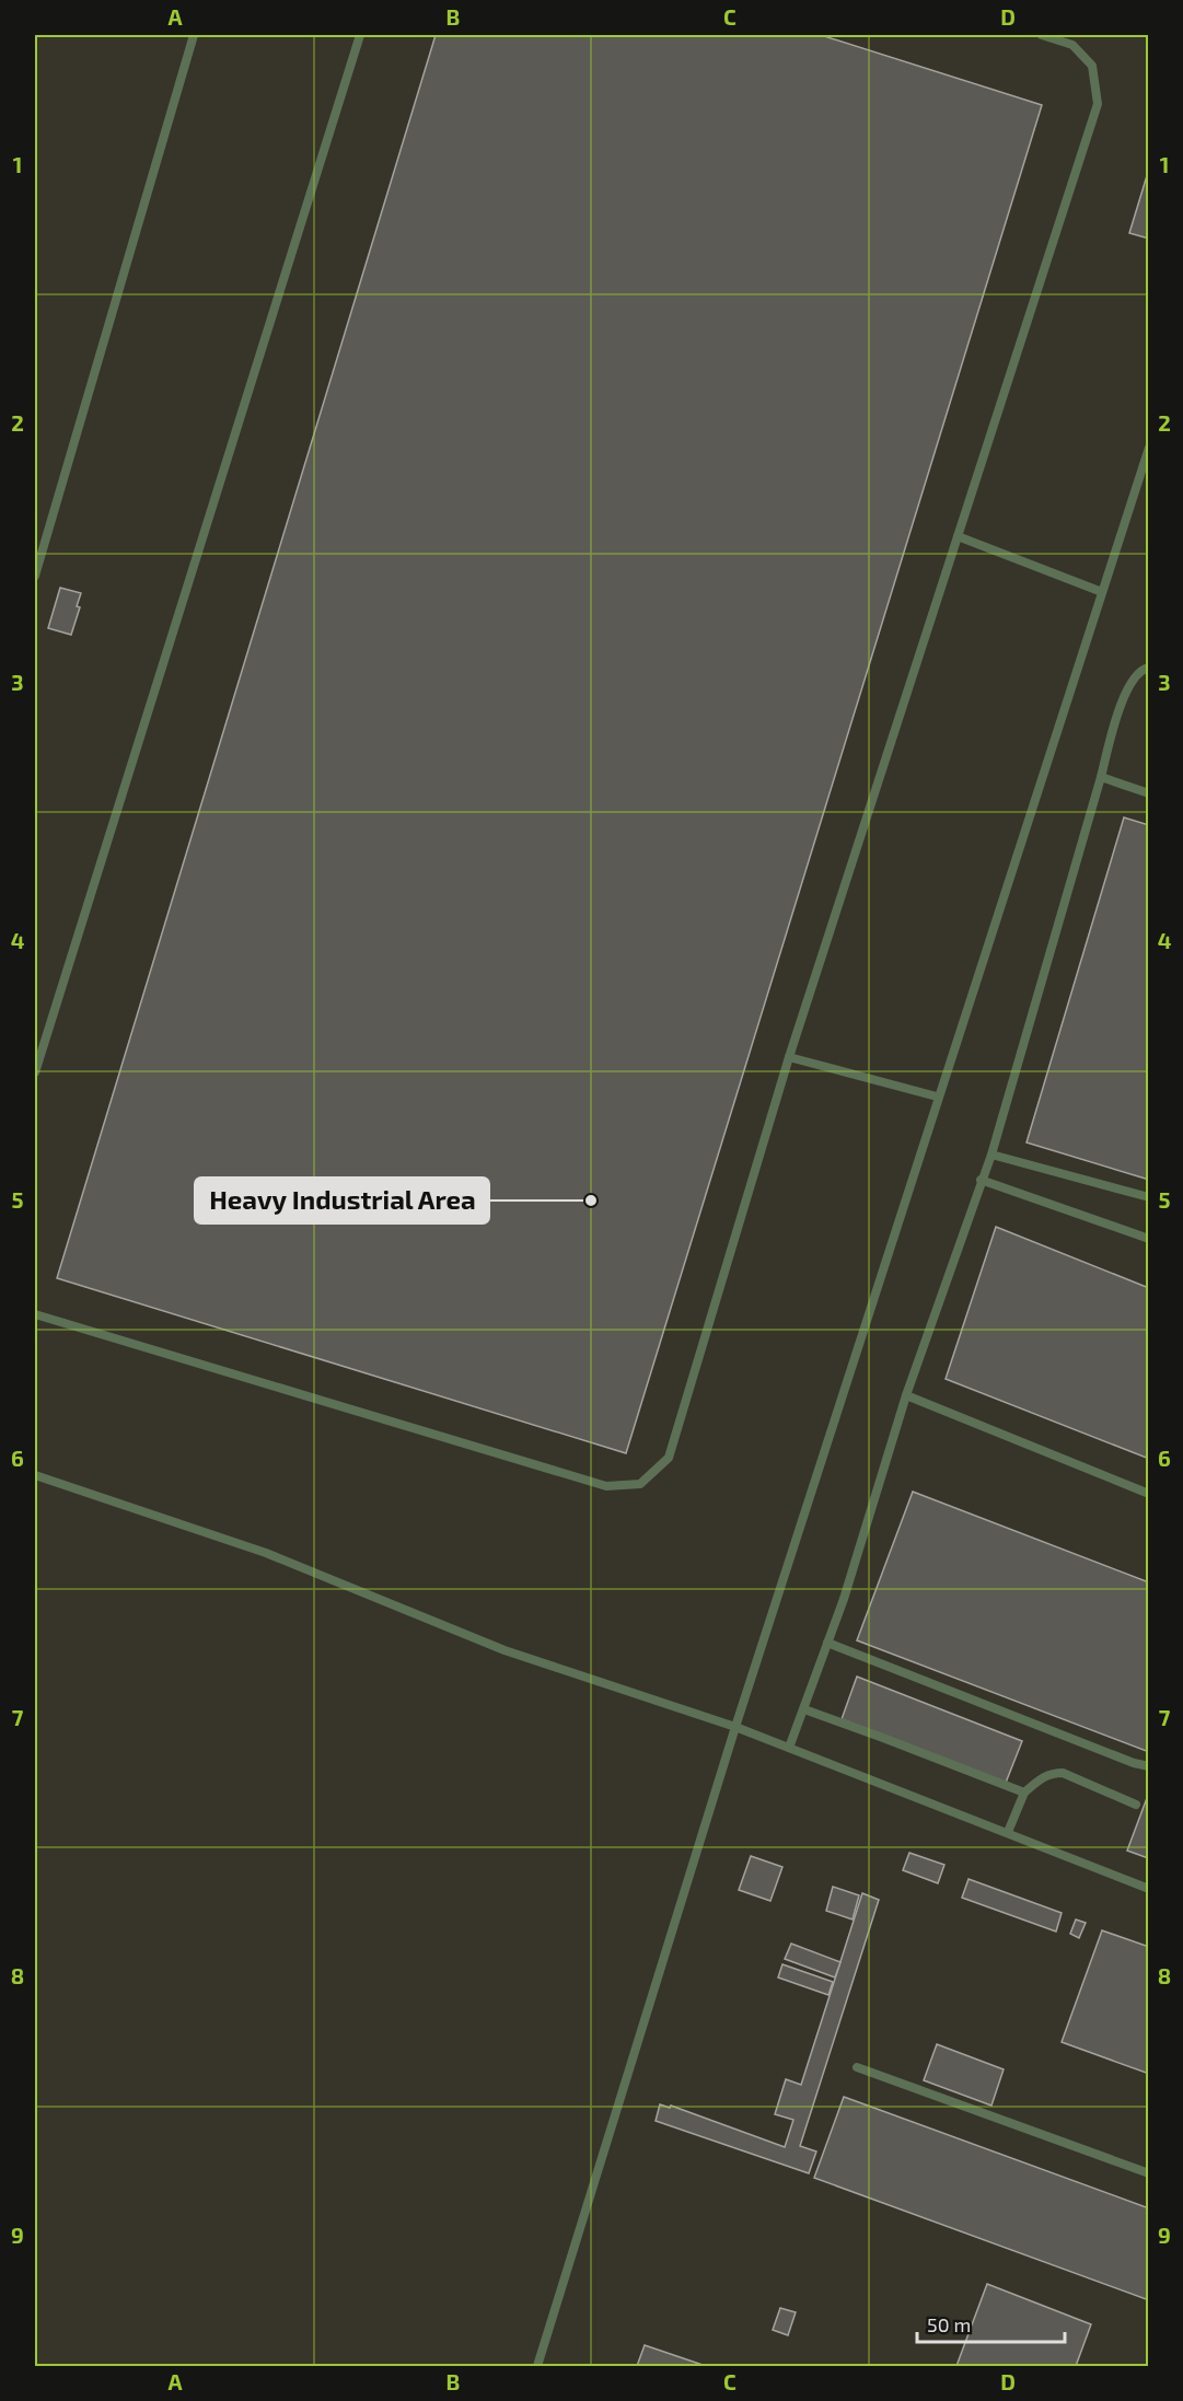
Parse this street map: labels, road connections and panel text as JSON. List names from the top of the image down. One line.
{"places":["Heavy Industrial Area"],"scale_bar":"50 m","grid":{"columns":["A","B","C","D"],"rows":["1","2","3","4","5","6","7","8","9"]}}
